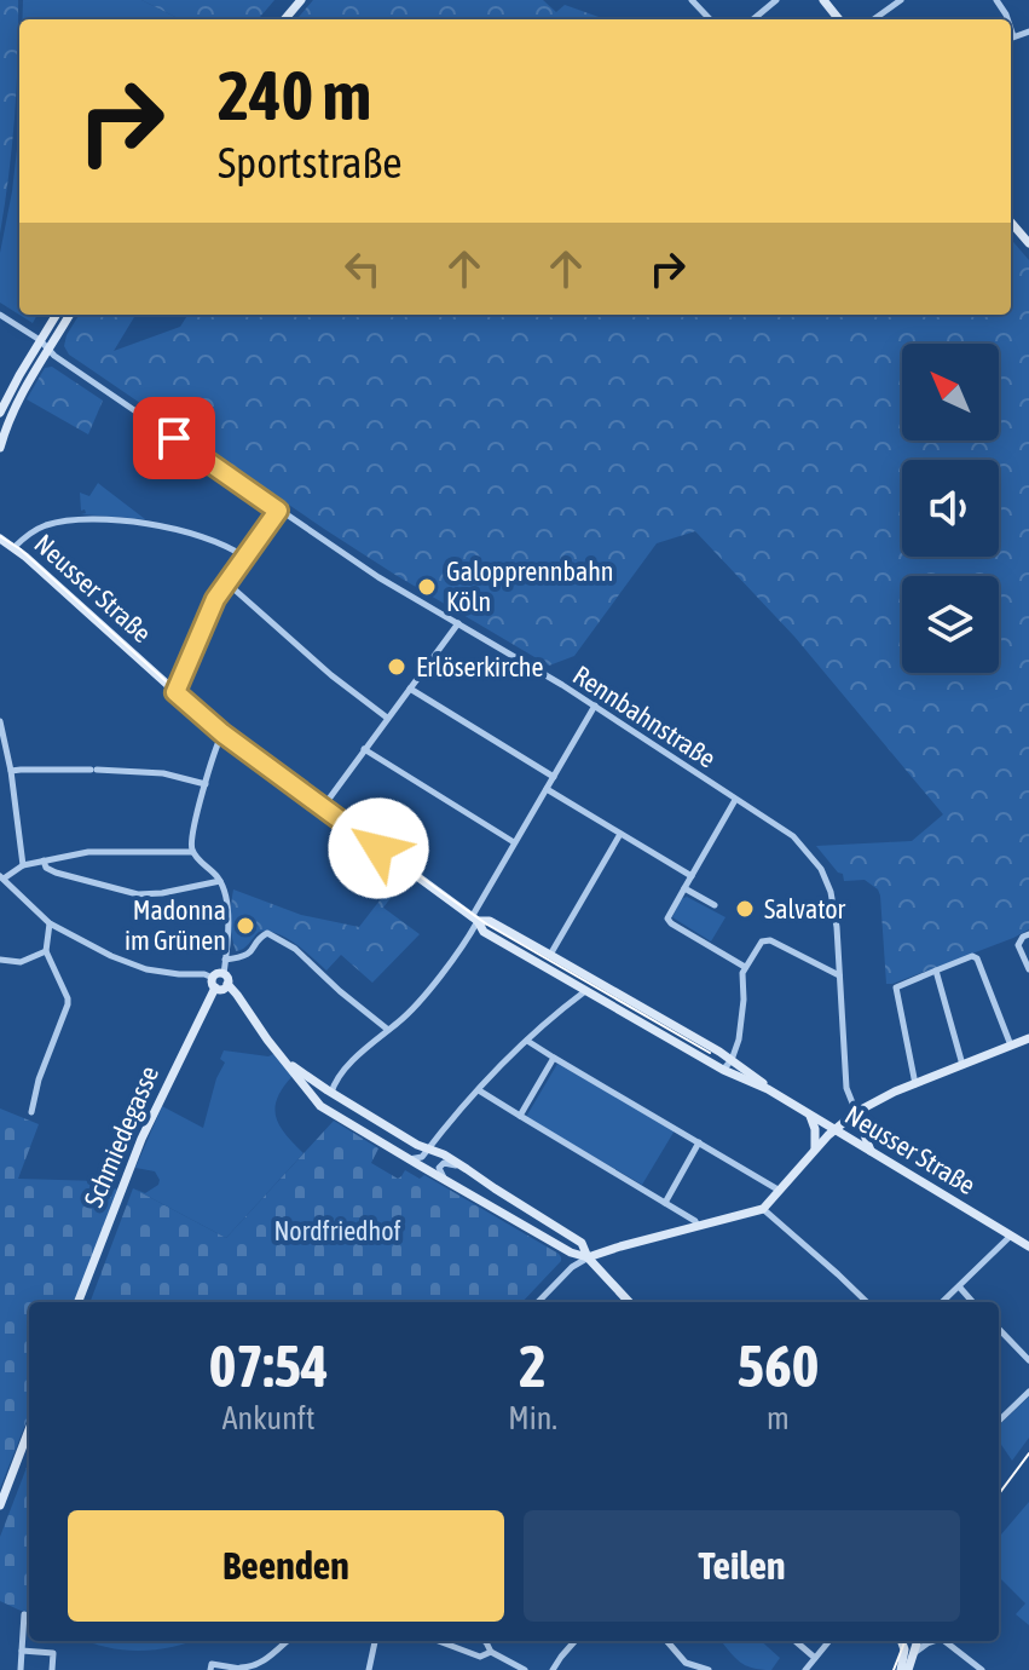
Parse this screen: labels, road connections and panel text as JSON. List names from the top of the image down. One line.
{"streets":{"main road":["Neusser Straße","Schmiedegasse"],"street":["Rennbahnstraße"]},"parks":["Nordfriedhof"],"places":["Galopprennbahn Köln","Erlöserkirche","Salvator","Madonna im Grünen"],"north":"top left","page":{"turn":["240 m","Sportstraße"],"eta":["07:54","Ankunft","2","Min.","560","m"],"buttons":["Beenden","Teilen"]}}
